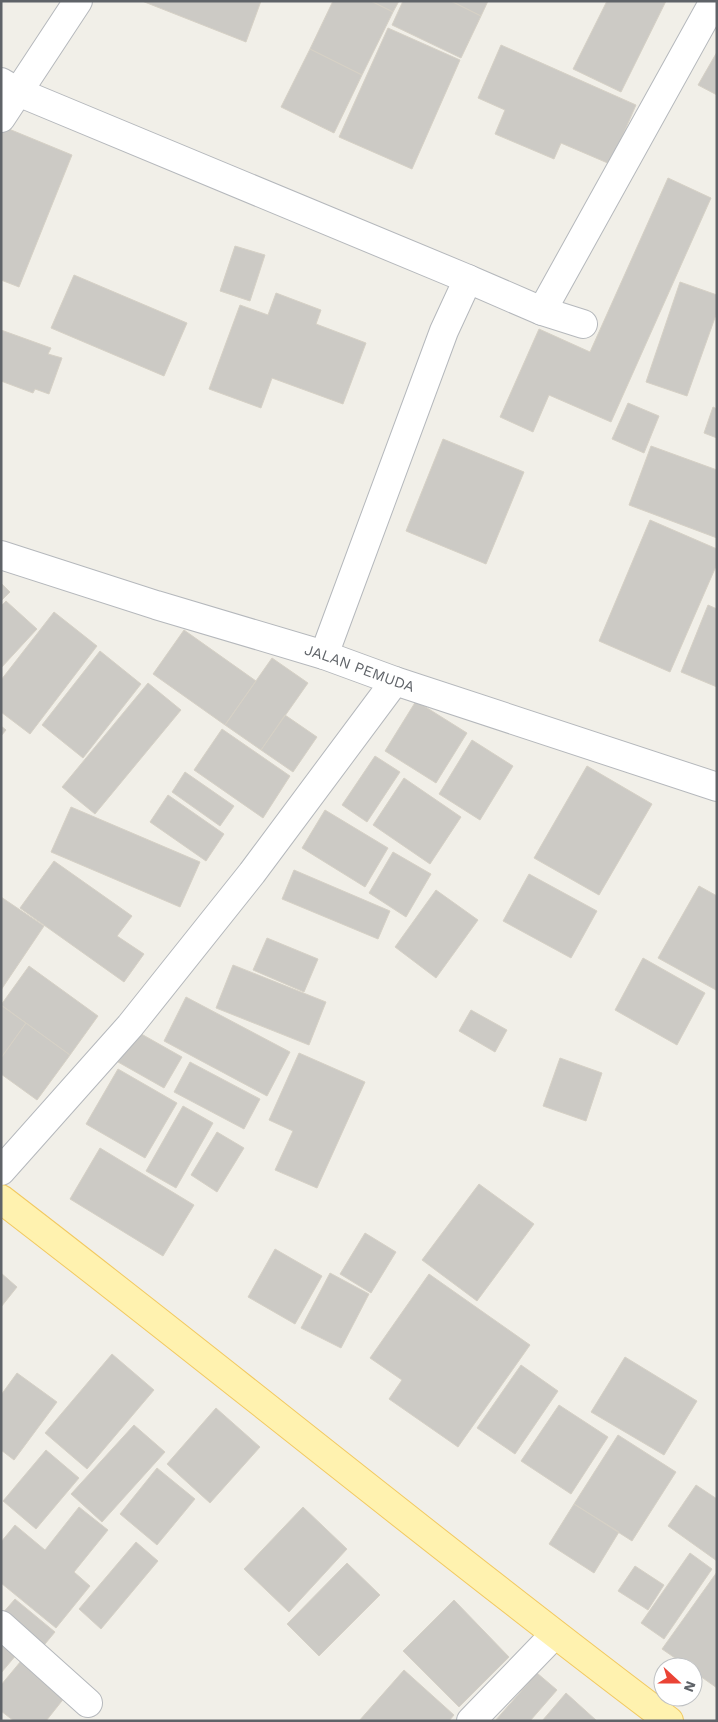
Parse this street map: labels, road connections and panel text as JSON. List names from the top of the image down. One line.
{"streets":{"street":["JALAN PEMUDA"]},"north":"right"}
